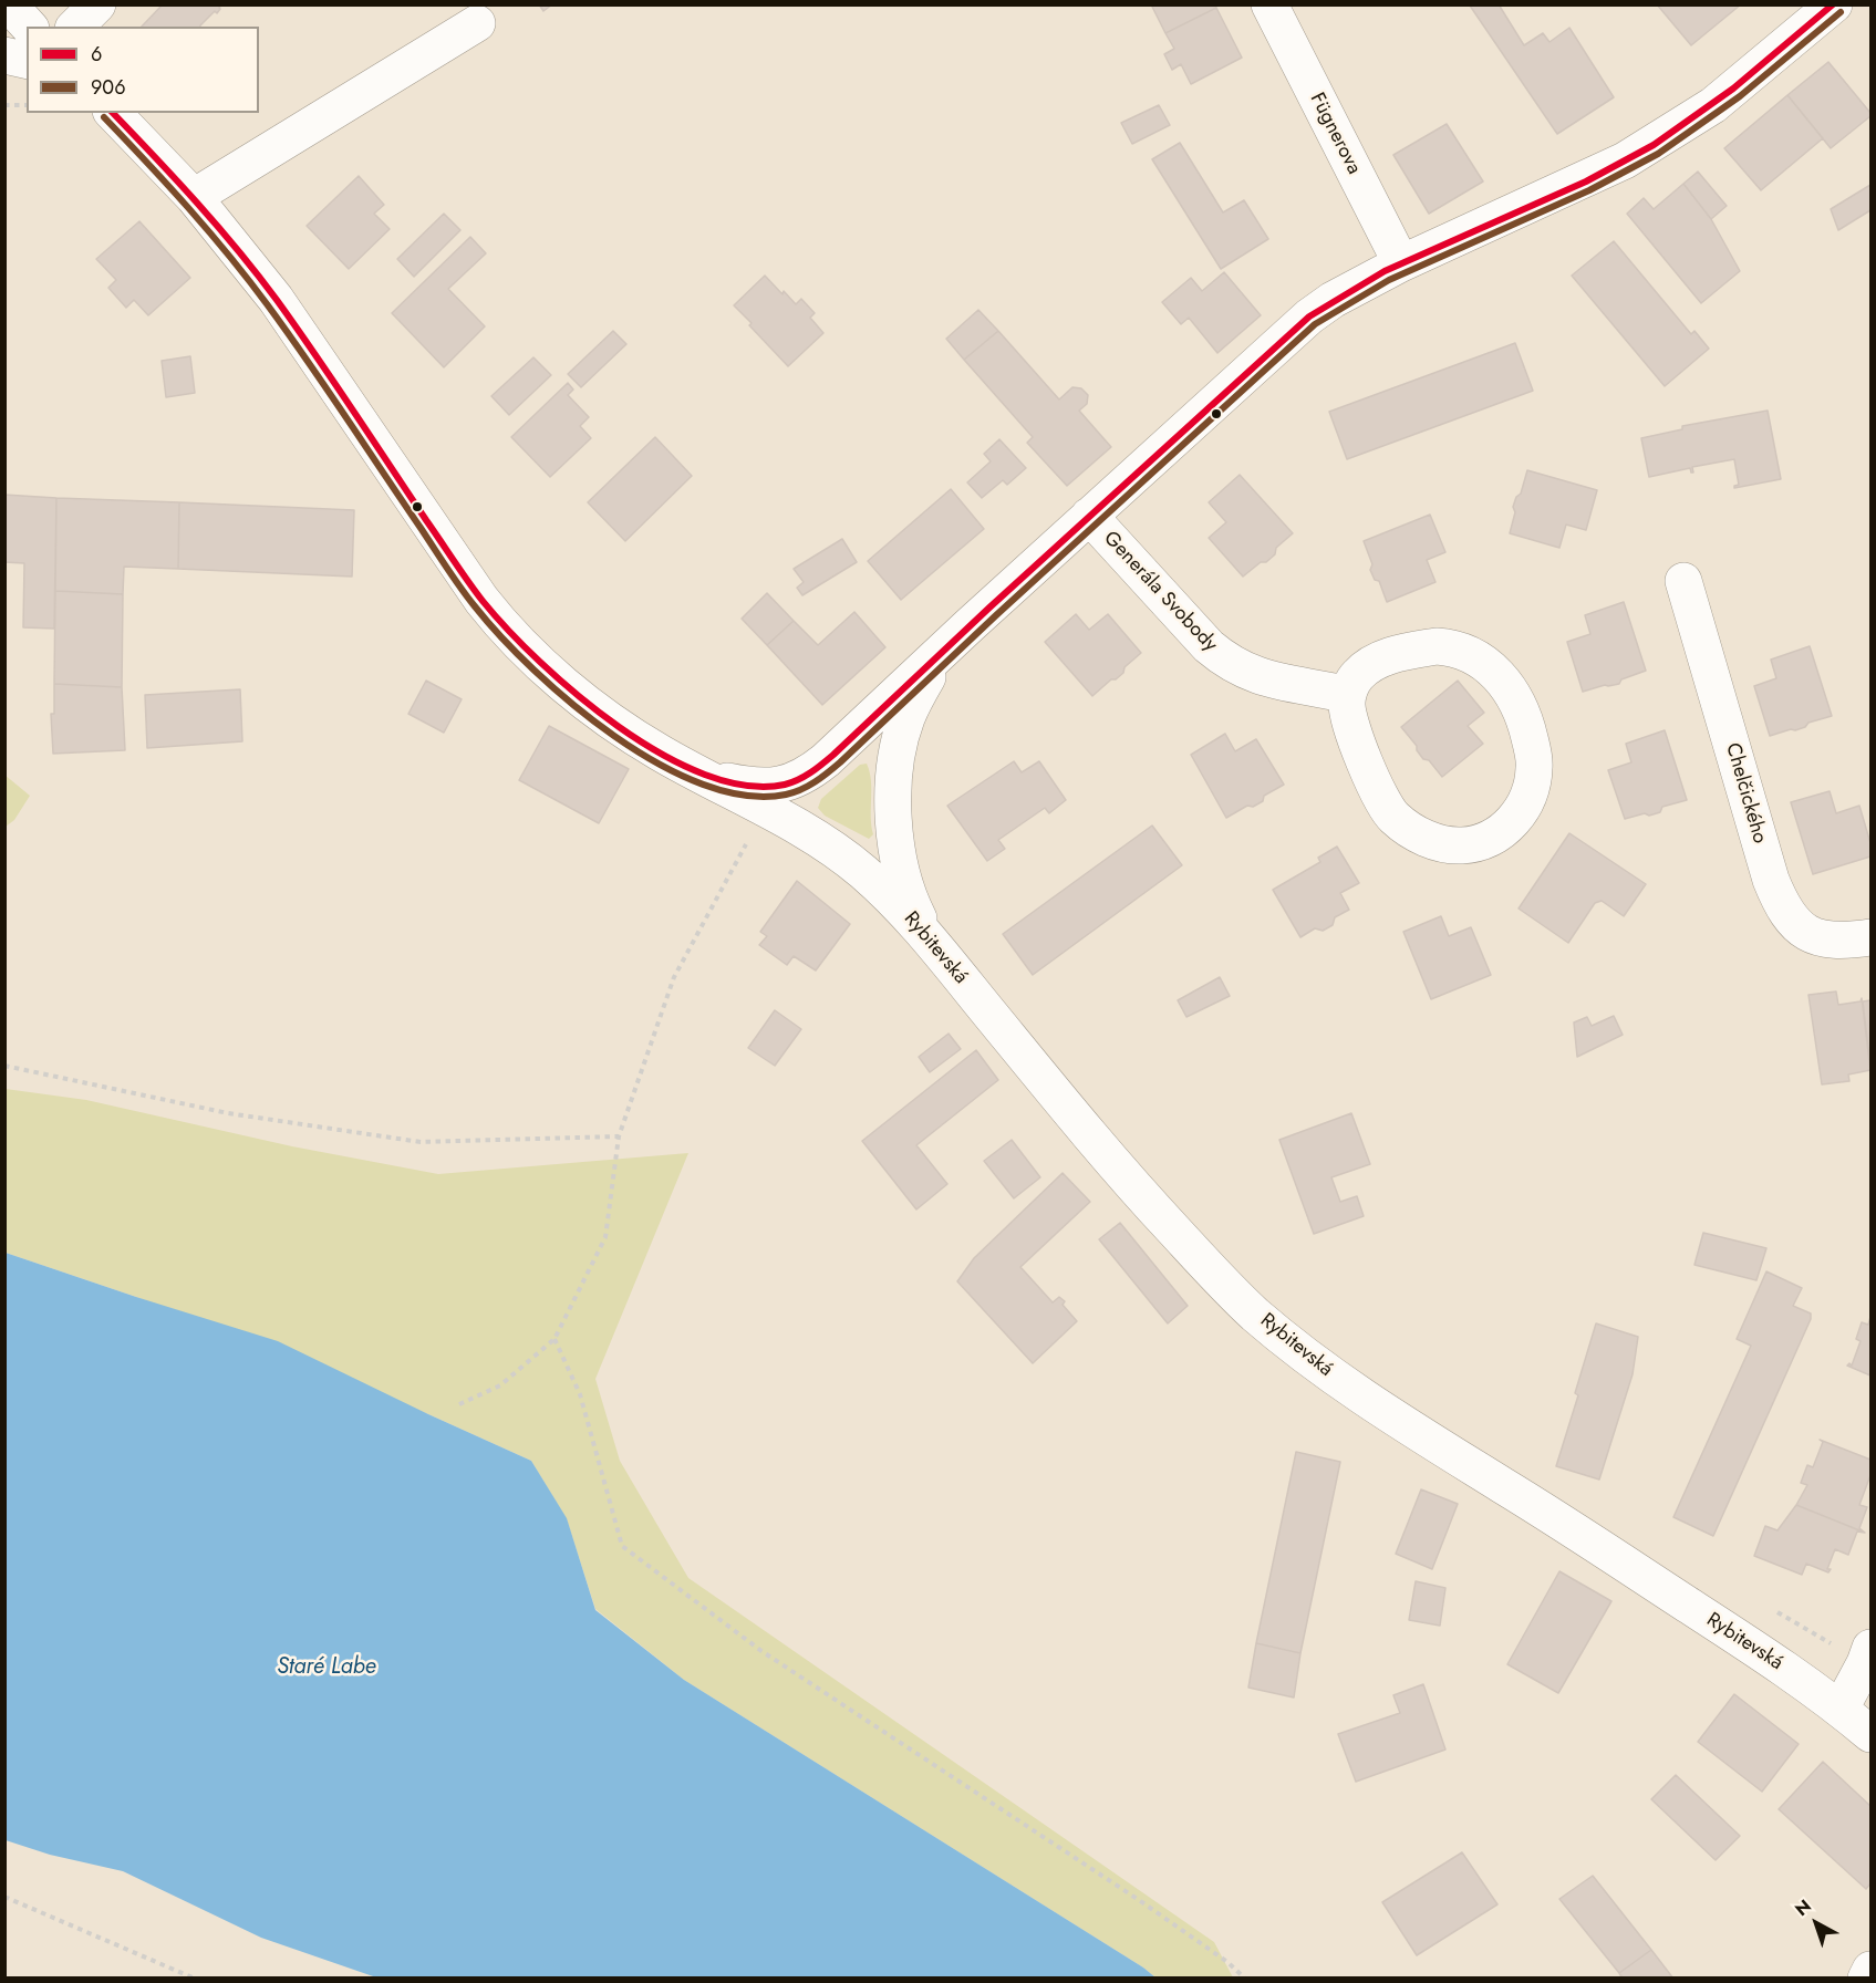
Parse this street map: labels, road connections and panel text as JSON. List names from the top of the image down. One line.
{"streets":{"street":["Fügnerova","Generála Svobody","Chelčického","Rybitevská"]},"crossings":[["Fügnerova","Generála Svobody"],["Generála Svobody","Rybitevská"]],"water":["Staré Labe"],"lines":["transit line 6","transit line 906"],"legend":["6","906"],"north":"top left"}
